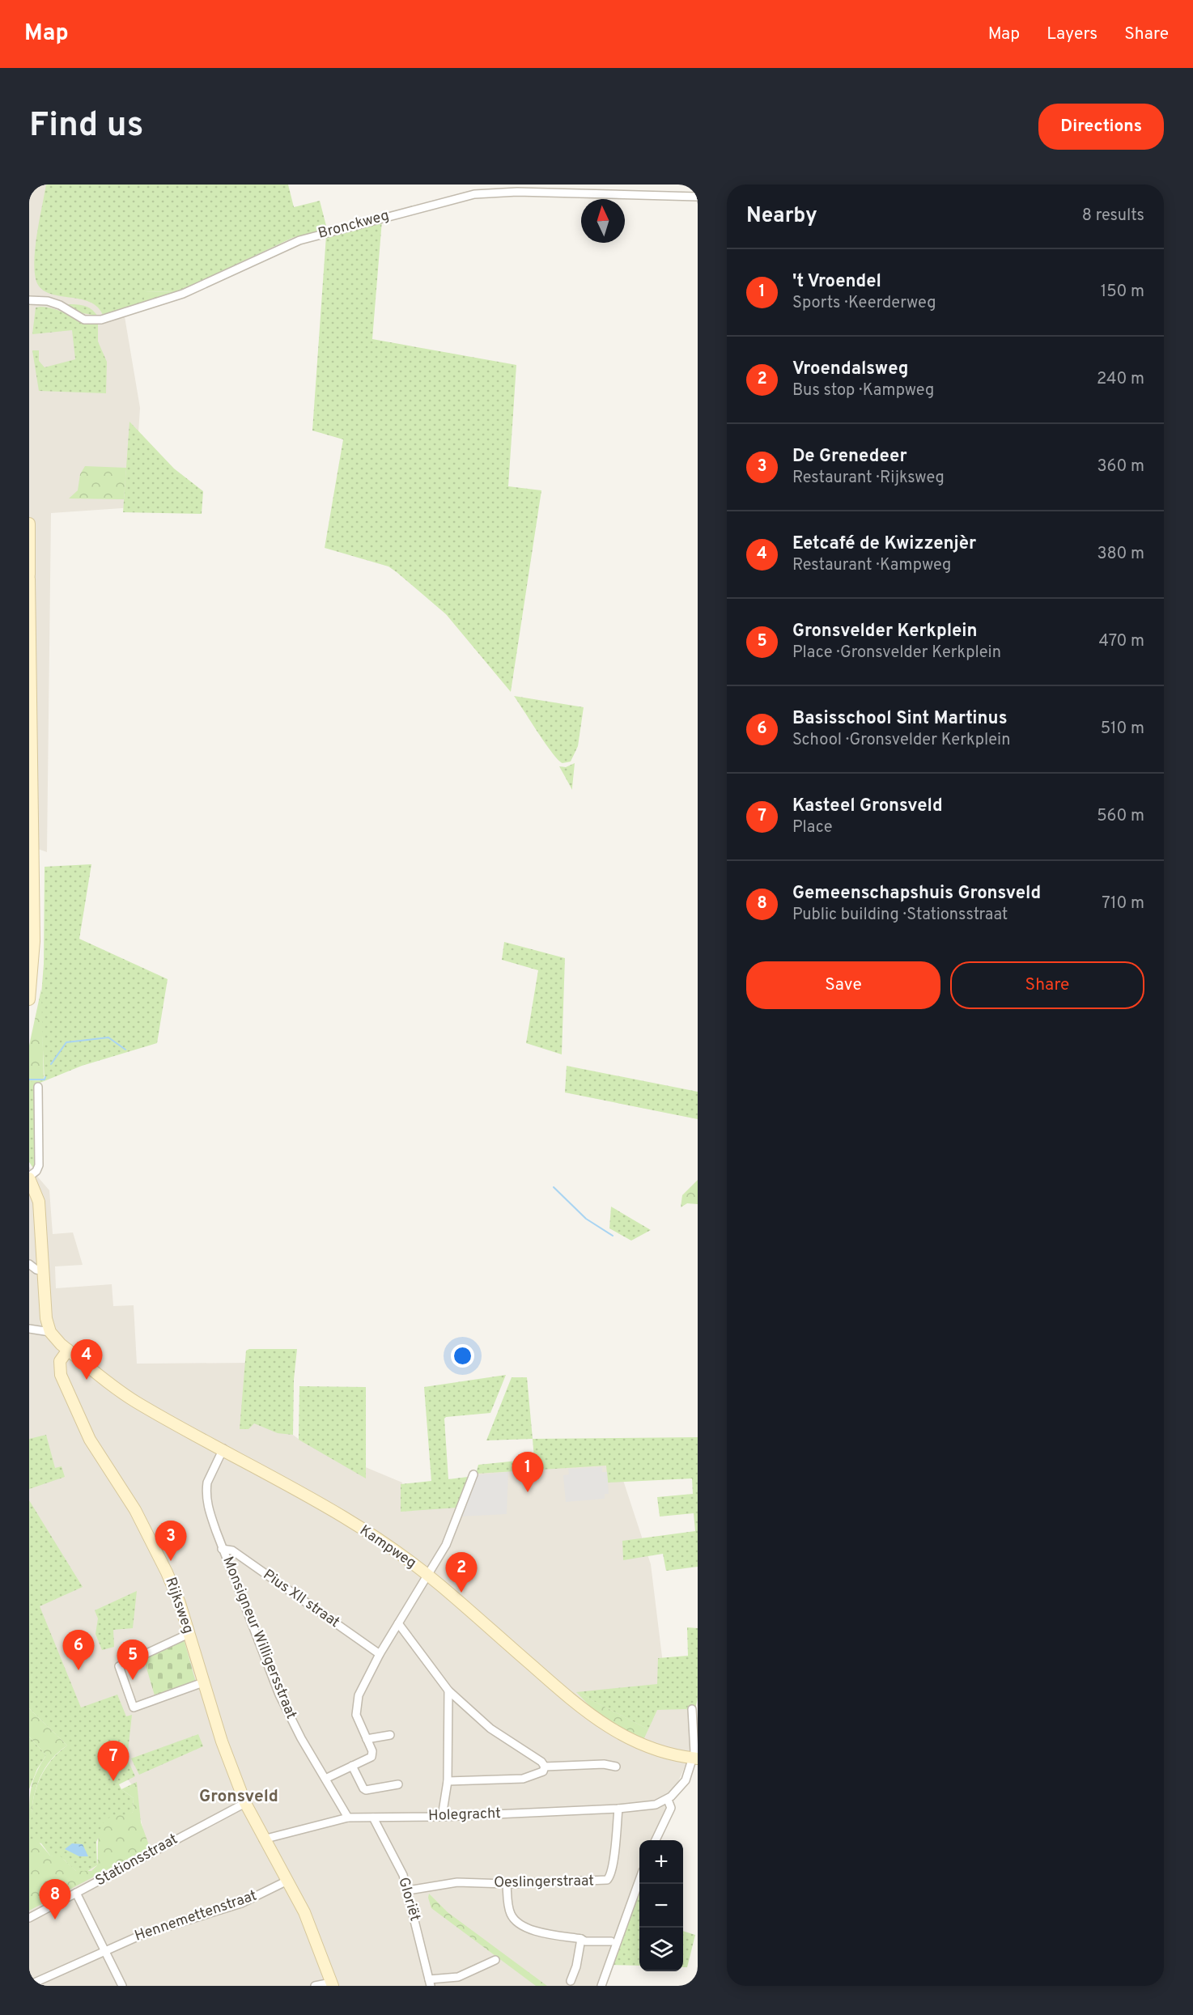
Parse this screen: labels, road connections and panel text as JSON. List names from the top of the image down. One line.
{"streets":{"main road":["Kampweg","Rijksweg"],"street":["Bronckweg","Pius XII straat","Monsigneur Willigersstraat","Holegracht","Stationsstraat","Oeslingerstraat","Gloriët","Hennemettenstraat"]},"crossings":[["Kampweg","Rijksweg"],["Kampweg","Monsigneur Willigersstraat"],["Pius XII straat","Monsigneur Willigersstraat"],["Rijksweg","Holegracht"],["Rijksweg","Stationsstraat"],["Rijksweg","Hennemettenstraat"],["Monsigneur Willigersstraat","Holegracht"],["Holegracht","Oeslingerstraat"],["Holegracht","Gloriët"],["Oeslingerstraat","Gloriët"]],"districts":["Gronsveld"],"north":"top","page":{"header":"Map","nav":["Map","Layers","Share"],"buttons":["Directions",["Save","Share"]],"title":"Find us","heading":["Nearby","8 results"],"list":[{"mark":"1","name":"'t Vroendel","note":"Sports · Keerderweg","value":"150 m"},{"mark":"2","name":"Vroendalsweg","note":"Bus stop · Kampweg","value":"240 m"},{"mark":"3","name":"De Grenedeer","note":"Restaurant · Rijksweg","value":"360 m"},{"mark":"4","name":"Eetcafé de Kwizzenjèr","note":"Restaurant · Kampweg","value":"380 m"},{"mark":"5","name":"Gronsvelder Kerkplein","note":"Place · Gronsvelder Kerkplein","value":"470 m"},{"mark":"6","name":"Basisschool Sint Martinus","note":"School · Gronsvelder Kerkplein","value":"510 m"},{"mark":"7","name":"Kasteel Gronsveld","note":"Place","value":"560 m"},{"mark":"8","name":"Gemeenschapshuis Gronsveld","note":"Public building · Stationsstraat","value":"710 m"}],"pins":["4","1","3","2","6","5","7","8"],"map_buttons":["+","−"]}}
